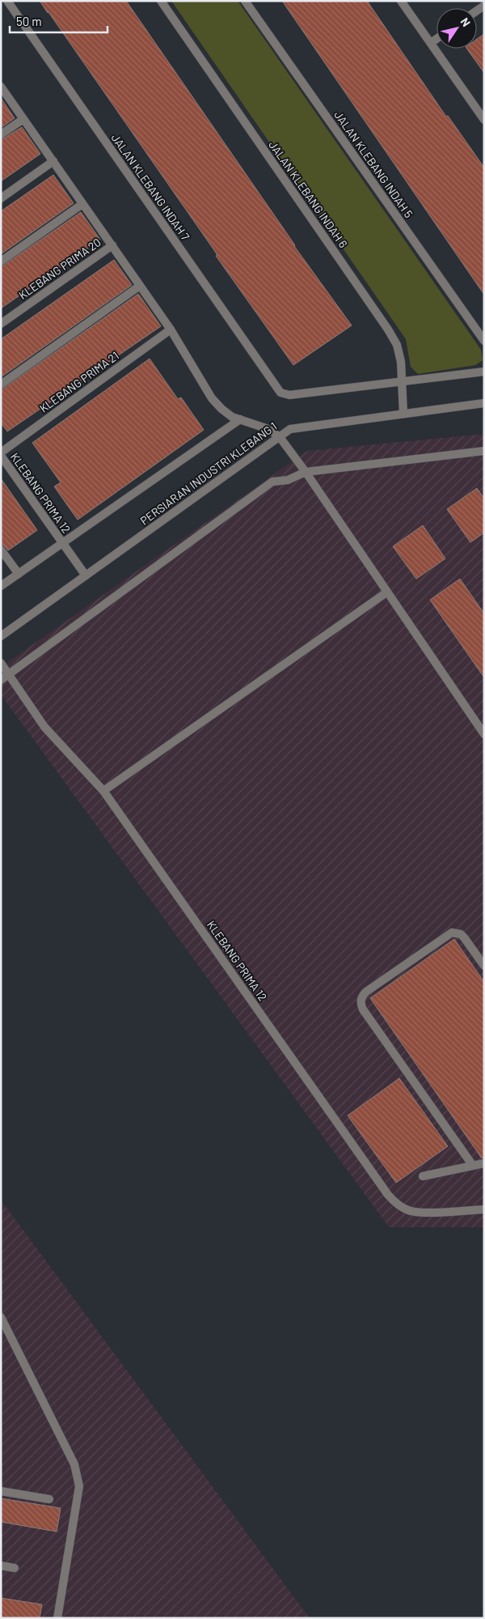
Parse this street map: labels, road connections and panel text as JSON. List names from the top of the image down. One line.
{"streets":{"street":["JALAN KLEBANG INDAH 5","JALAN KLEBANG INDAH 7","JALAN KLEBANG INDAH 6","KLEBANG PRIMA 20","KLEBANG PRIMA 21","PERSIARAN INDUSTRI KLEBANG 1","KLEBANG PRIMA 12"]},"crossings":[["JALAN KLEBANG INDAH 7","JALAN KLEBANG INDAH 6"],["JALAN KLEBANG INDAH 6","PERSIARAN INDUSTRI KLEBANG 1"],["PERSIARAN INDUSTRI KLEBANG 1","KLEBANG PRIMA 12"]],"scale_bar":"50 m","north":"top right"}
